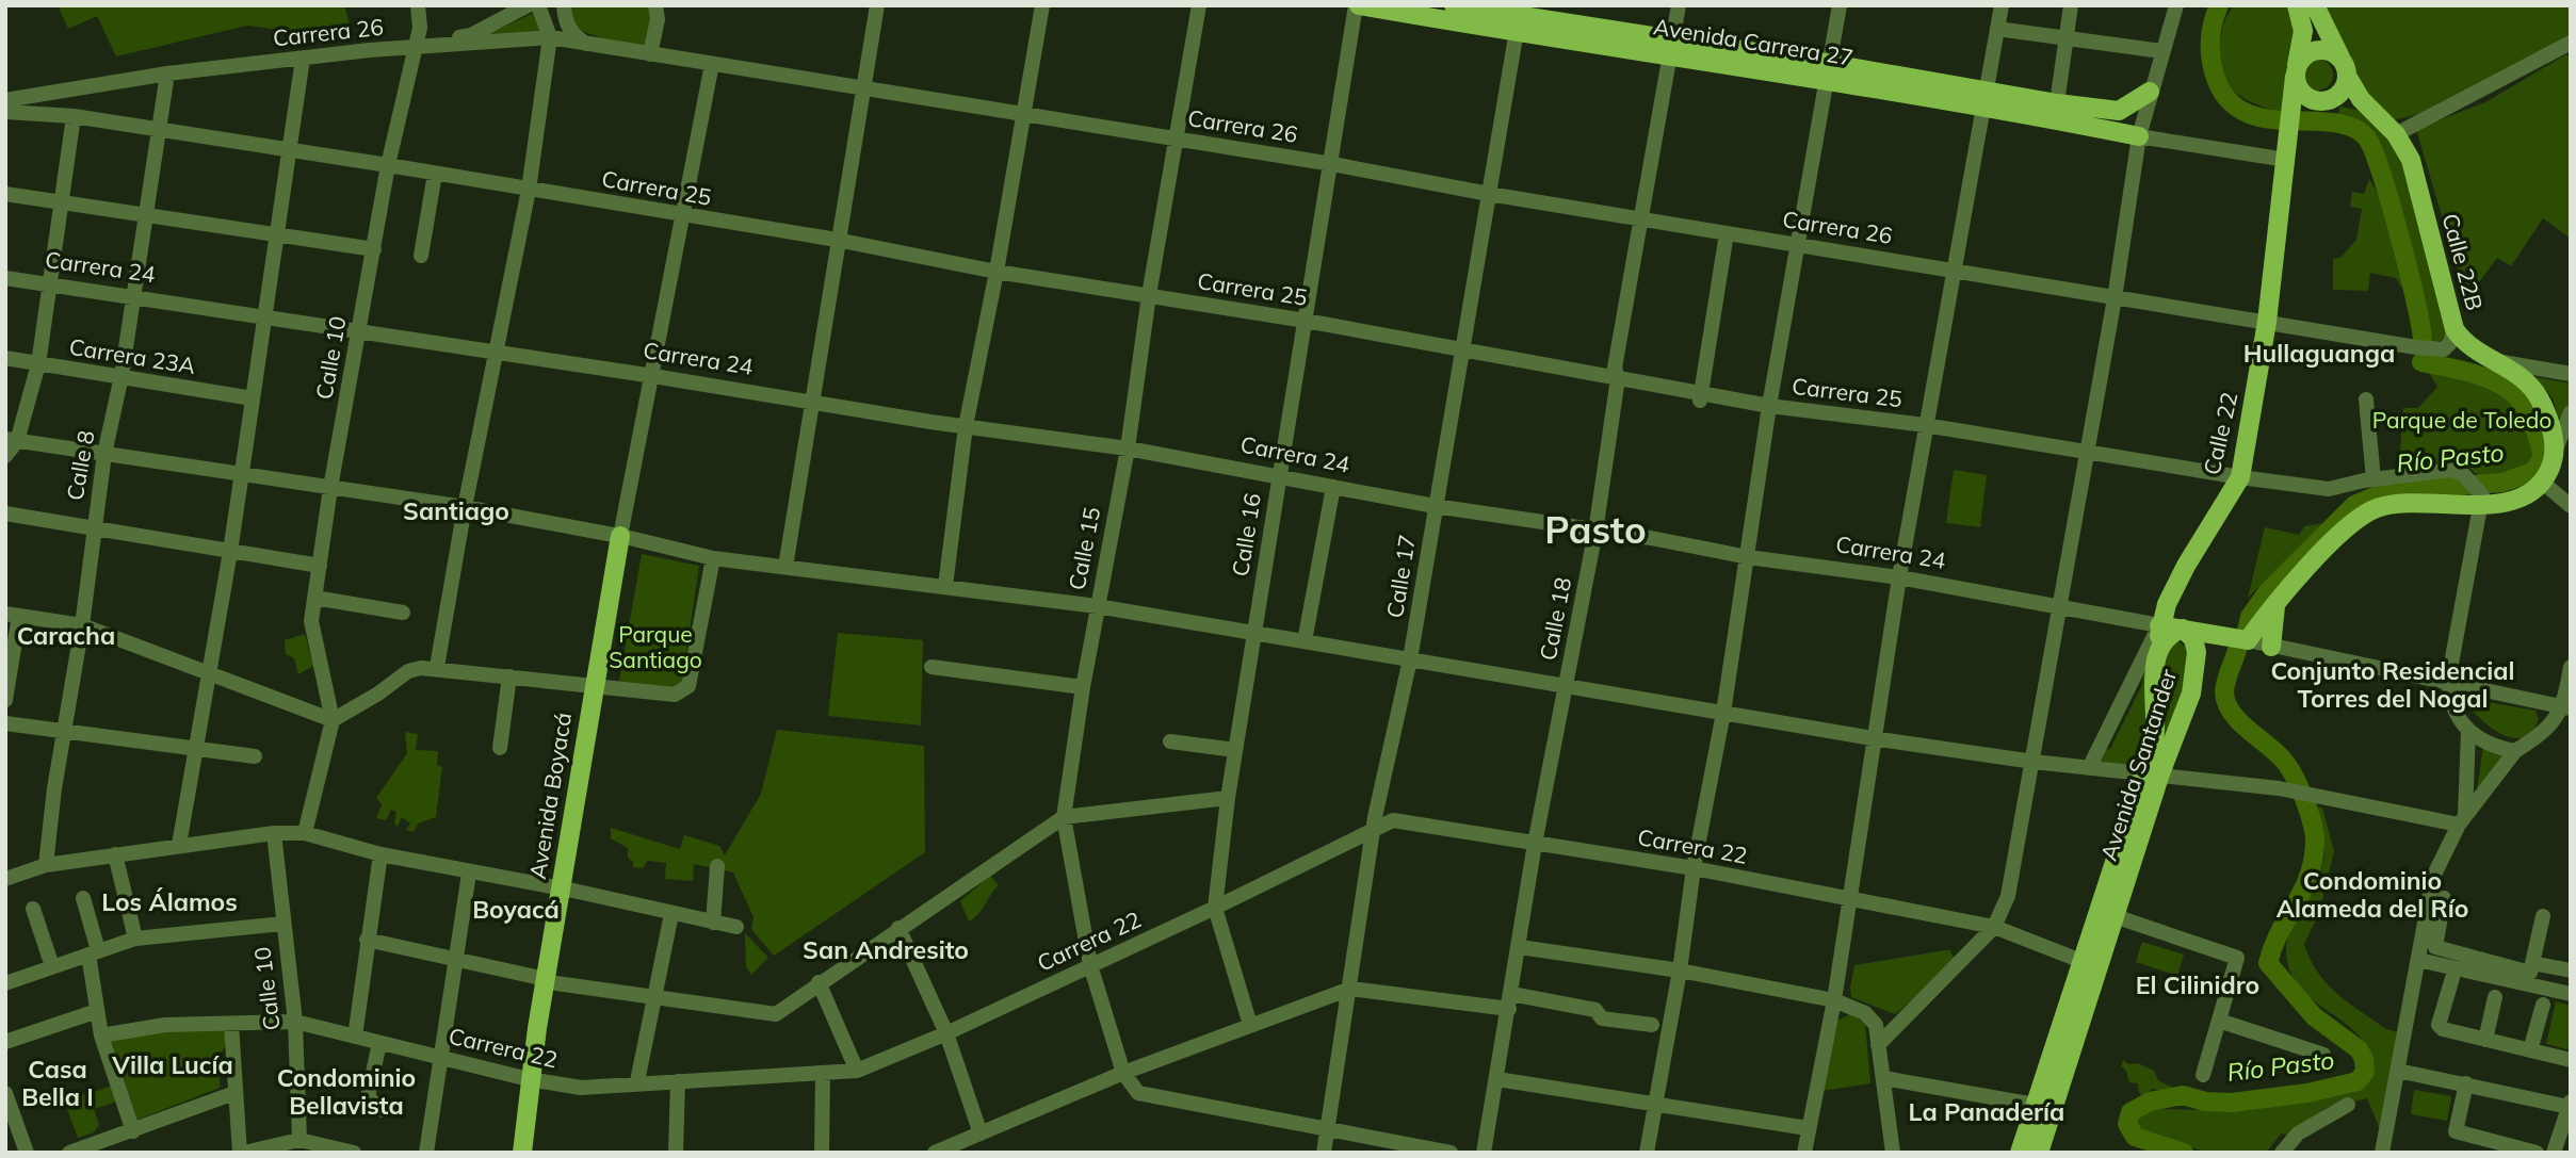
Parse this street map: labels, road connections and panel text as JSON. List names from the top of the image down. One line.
{"streets":{"main road":["Avenida Carrera 27","Calle 22B","Carrera 24","Calle 22","Avenida Santander","Avenida Boyacá"],"street":["Carrera 26","Carrera 25","Carrera 23A","Calle 10","Calle 8","Calle 16","Calle 15","Calle 17","Calle 18","Carrera 22"]},"crossings":[["Carrera 26","Calle 22B"],["Carrera 26","Calle 10"],["Carrera 26","Calle 22"],["Carrera 26","Calle 8"],["Carrera 26","Calle 16"],["Carrera 26","Calle 15"],["Carrera 26","Calle 17"],["Carrera 26","Calle 18"],["Avenida Carrera 27","Calle 22"],["Avenida Carrera 27","Calle 16"],["Avenida Carrera 27","Calle 17"],["Avenida Carrera 27","Calle 18"],["Carrera 25","Calle 10"],["Carrera 25","Calle 22"],["Carrera 25","Calle 8"],["Carrera 25","Calle 16"],["Carrera 25","Calle 15"],["Carrera 25","Calle 17"],["Carrera 25","Calle 18"],["Calle 22B","Calle 22"],["Carrera 24","Calle 10"],["Carrera 24","Calle 22"],["Carrera 24","Calle 8"],["Carrera 24","Calle 16"],["Carrera 24","Calle 15"],["Carrera 24","Calle 17"],["Carrera 24","Calle 18"],["Carrera 24","Avenida Santander"],["Carrera 23A","Calle 8"],["Calle 10","Carrera 22"],["Calle 16","Carrera 22"],["Calle 15","Calle 17"],["Calle 15","Carrera 22"],["Calle 17","Carrera 22"],["Calle 18","Carrera 22"],["Avenida Santander","Carrera 22"],["Avenida Boyacá","Carrera 22"]],"districts":["Hullaguanga","Santiago","Pasto","Caracha","Conjunto Residencial Torres del Nogal","Condominio Alameda del Río","Los Álamos","Boyacá","San Andresito","El Cilinidro","Villa Lucía","Casa Bella I","Condominio Bellavista","La Panadería"],"water":["Río Pasto"],"parks":["Parque de Toledo","Parque Santiago"]}
